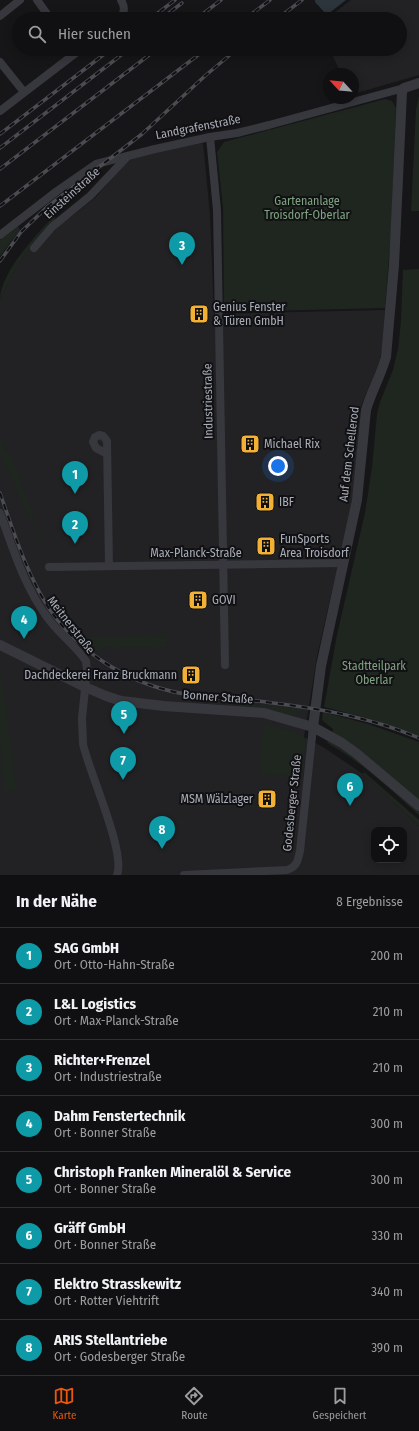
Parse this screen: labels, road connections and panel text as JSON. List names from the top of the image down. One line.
{"streets":{"street":["Landgrafenstraße","Einsteinstraße","Industriestraße","Auf dem Schellerod","Max-Planck-Straße","Meitnerstraße","Bonner Straße","Godesberger Straße"]},"crossings":[["Landgrafenstraße","Einsteinstraße"],["Landgrafenstraße","Industriestraße"],["Landgrafenstraße","Auf dem Schellerod"],["Industriestraße","Max-Planck-Straße"],["Auf dem Schellerod","Max-Planck-Straße"],["Auf dem Schellerod","Bonner Straße"],["Auf dem Schellerod","Godesberger Straße"],["Meitnerstraße","Bonner Straße"],["Bonner Straße","Godesberger Straße"]],"parks":["Gartenanlage Troisdorf-Oberlar","Stadtteilpark Oberlar"],"places":{"building":["Genius Fenster & Türen GmbH","Michael Rix","IBF","FunSports Area Troisdorf","GOVI","Dachdeckerei Franz Bruckmann","MSM Wälzlager"]},"north":"top left","page":{"search":"Hier suchen","pins":["3","1","2","4","5","7","6","8"],"heading":["In der Nähe","8 Ergebnisse"],"list":[{"mark":"1","name":"SAG GmbH","note":"Ort · Otto-Hahn-Straße","value":"200 m"},{"mark":"2","name":"L&L Logistics","note":"Ort · Max-Planck-Straße","value":"210 m"},{"mark":"3","name":"Richter+Frenzel","note":"Ort · Industriestraße","value":"210 m"},{"mark":"4","name":"Dahm Fenstertechnik","note":"Ort · Bonner Straße","value":"300 m"},{"mark":"5","name":"Christoph Franken Mineralöl & Service","note":"Ort · Bonner Straße","value":"300 m"},{"mark":"6","name":"Gräff GmbH","note":"Ort · Bonner Straße","value":"330 m"},{"mark":"7","name":"Elektro Strasskewitz","note":"Ort · Rotter Viehtrift","value":"340 m"},{"mark":"8","name":"ARIS Stellantriebe","note":"Ort · Godesberger Straße","value":"390 m"}],"nav":["Karte","Route","Gespeichert"]}}
